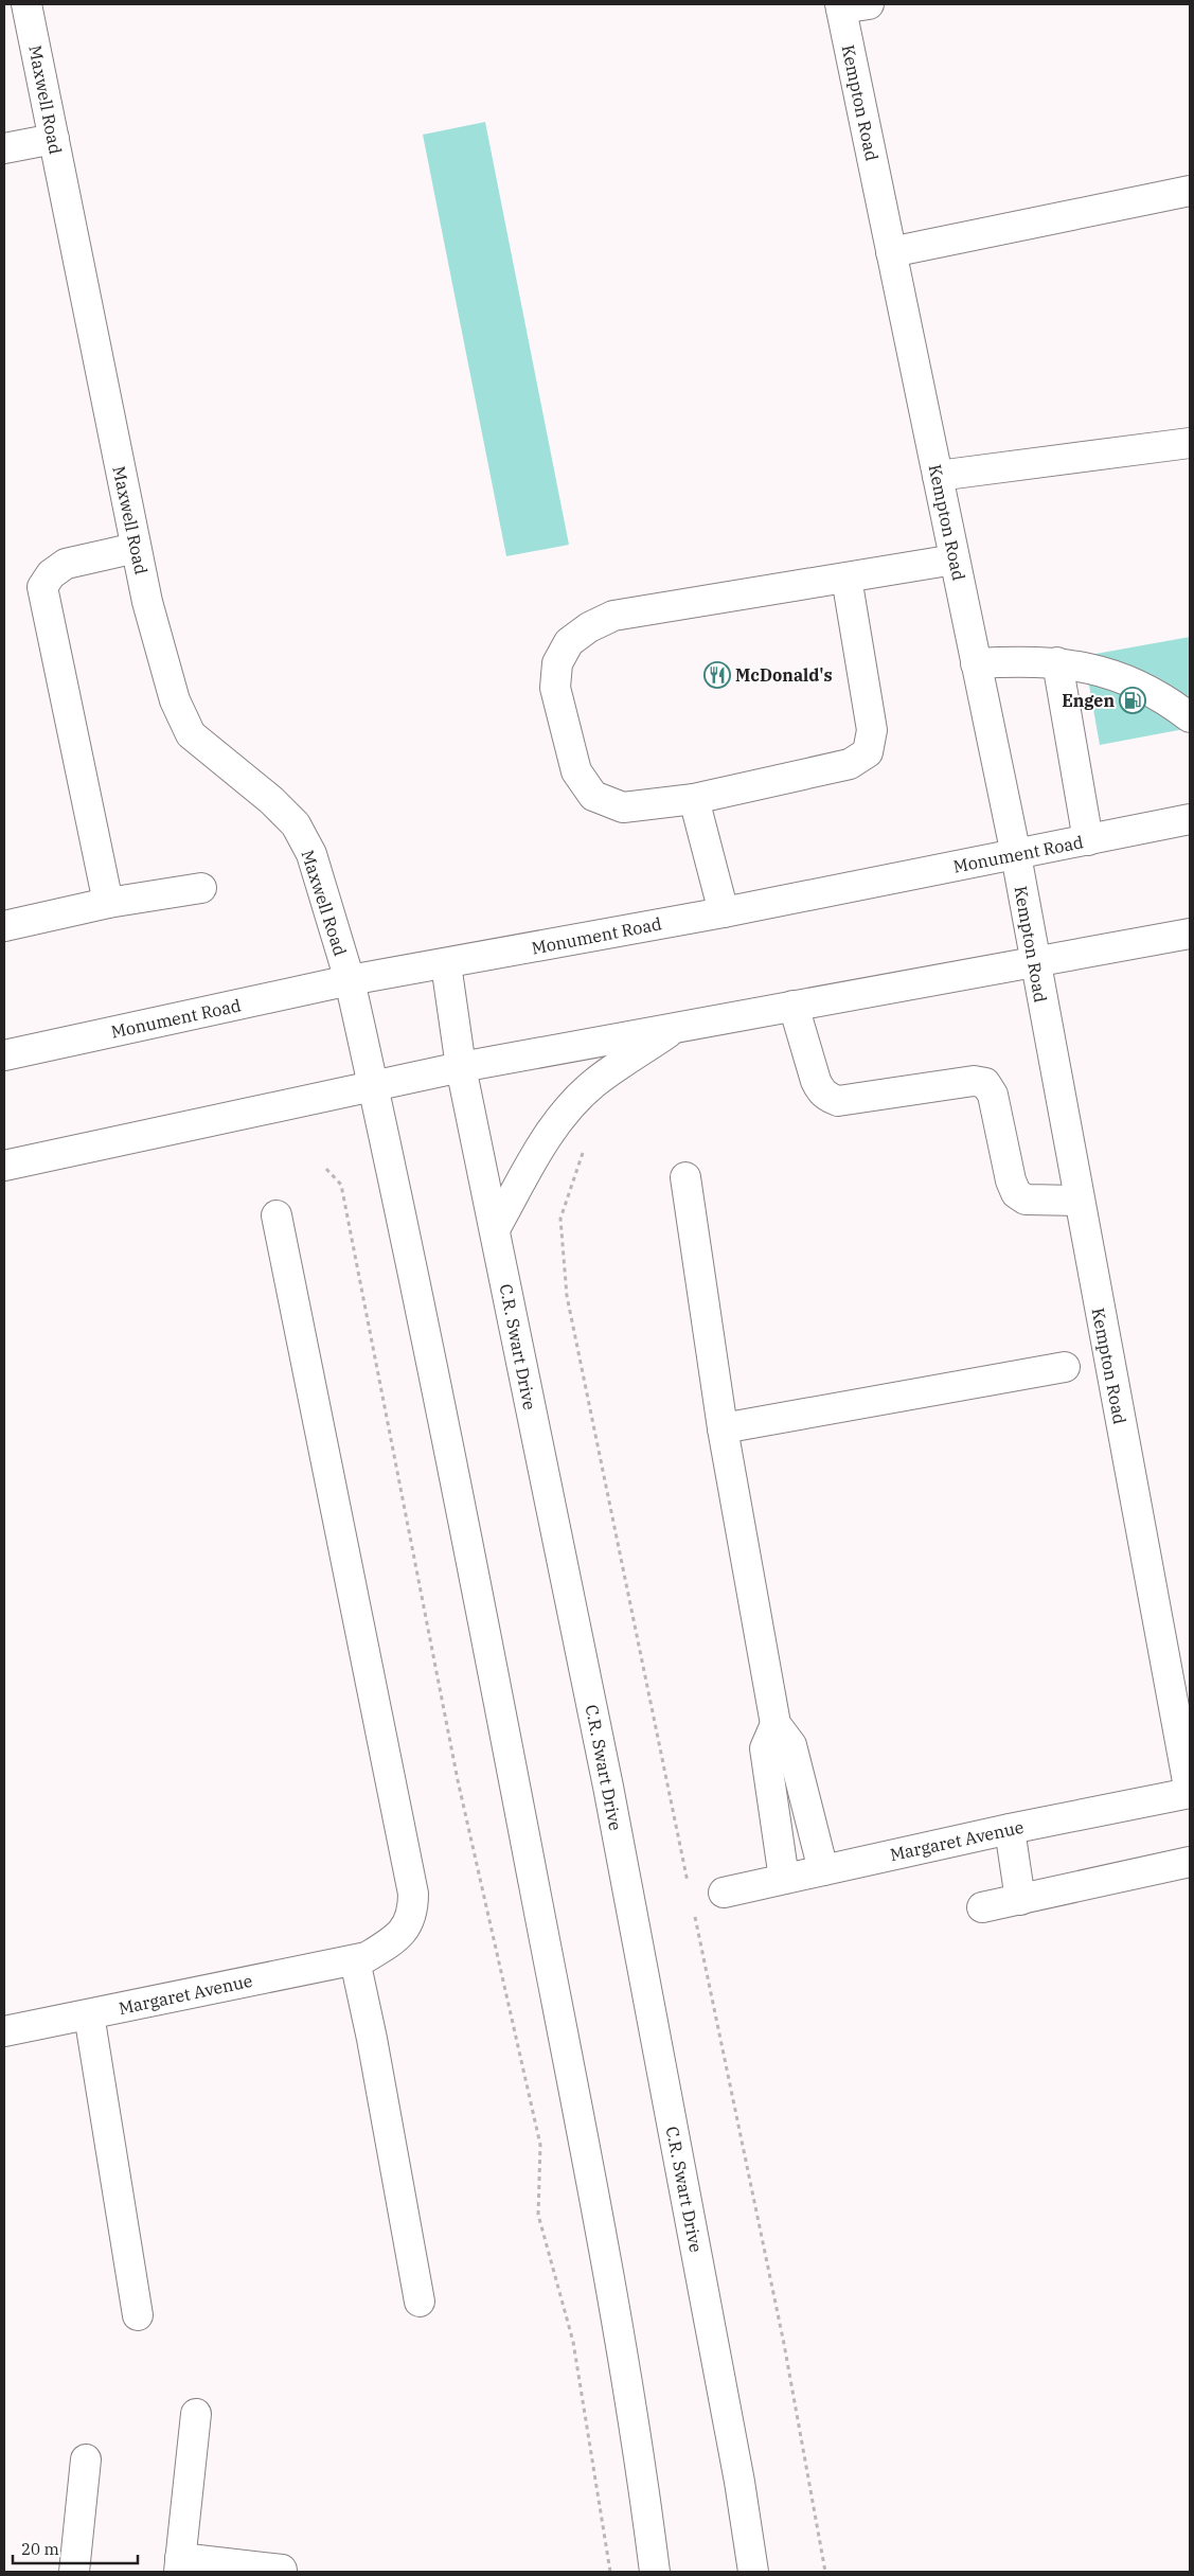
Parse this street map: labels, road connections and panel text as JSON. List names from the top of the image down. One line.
{"streets":{"main road":["Maxwell Road","Kempton Road","Monument Road","C.R. Swart Drive","Margaret Avenue"]},"crossings":[["Maxwell Road","Monument Road"],["Kempton Road","Monument Road"],["Kempton Road","Margaret Avenue"],["Monument Road","C.R. Swart Drive"]],"places":{"restaurant":["McDonald's"],"fuel station":["Engen"]},"scale_bar":"20 m"}
